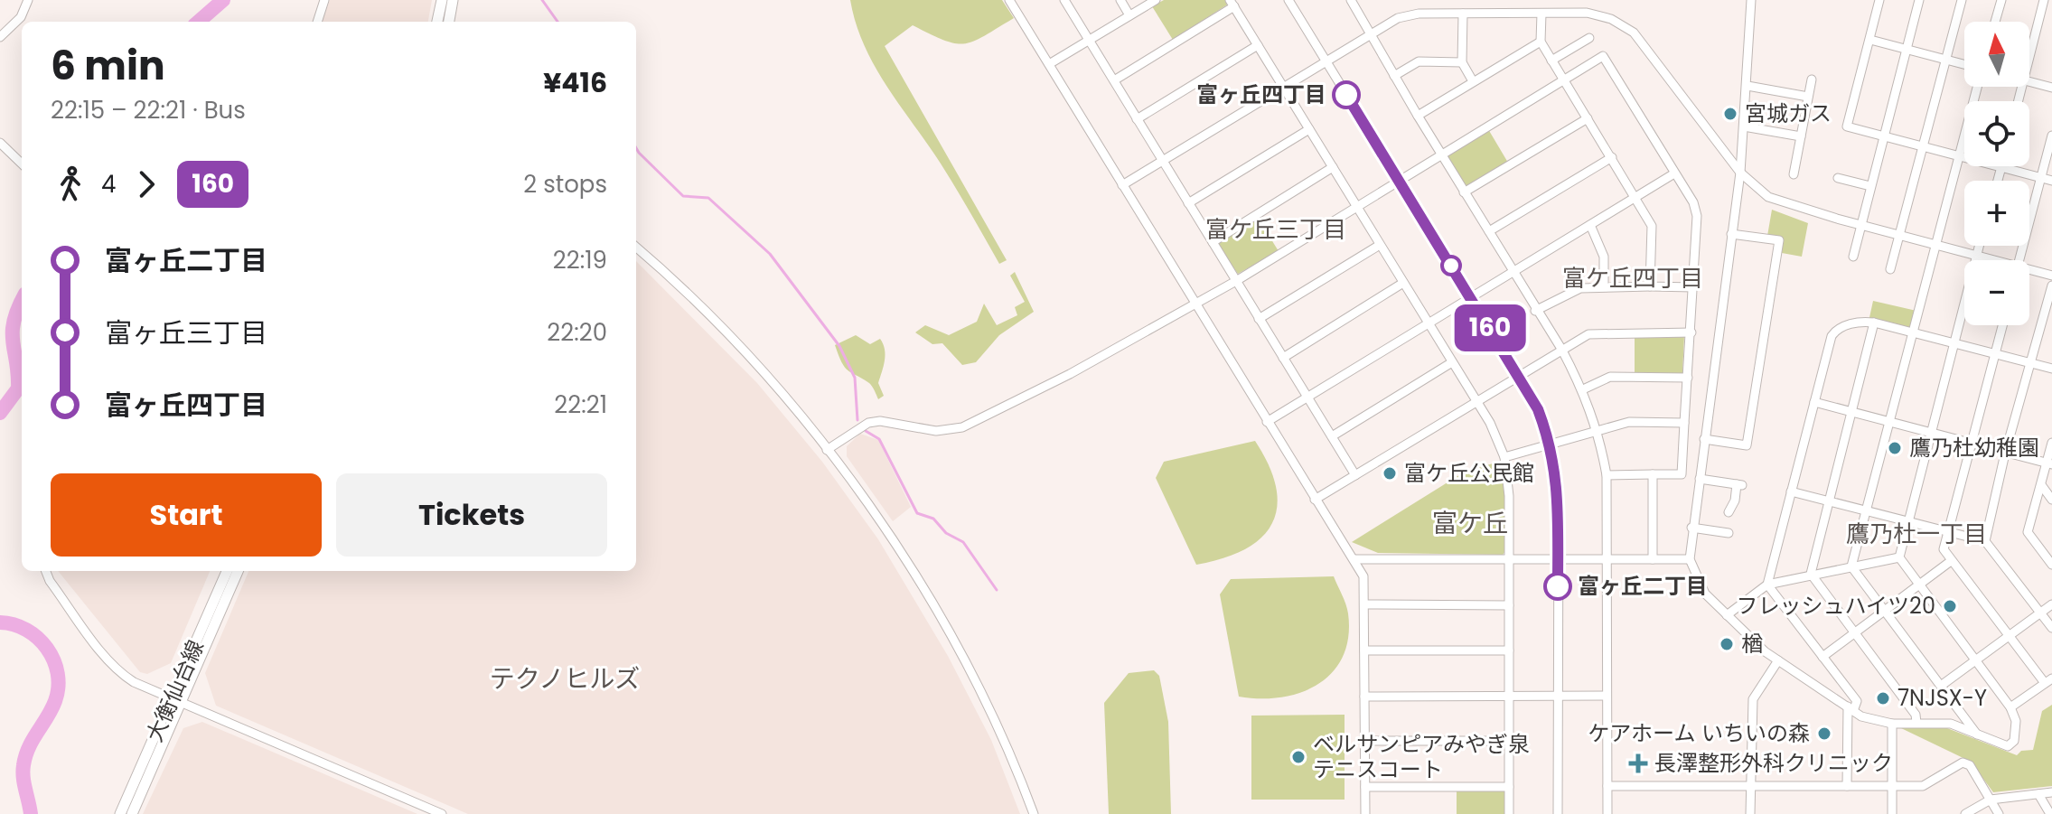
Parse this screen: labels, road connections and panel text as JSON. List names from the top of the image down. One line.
{"streets":{"main road":["大衡仙台線"]},"districts":["富ケ丘三丁目","富ケ丘四丁目","富ケ丘","鷹乃杜一丁目","テクノヒルズ"],"places":{"other":["富ヶ丘四丁目","宮城ガス","鷹乃杜幼稚園","富ケ丘公民館","富ヶ丘二丁目","フレッシュハイツ20","楢","7NJSX-Y","ケアホーム いちいの森","ベルサンピアみやぎ泉 テニスコート"],"health":["長澤整形外科クリニック"]},"lines":["bus line 160"],"north":"top","page":{"on_map":"160","map_buttons":["+","−"],"heading":["6 min","22:15 – 22:21 · Bus","¥416"],"legs":["4","160","2 stops"],"list":[{"name":"富ヶ丘二丁目","value":"22:19"},{"name":"富ヶ丘三丁目","value":"22:20"},{"name":"富ヶ丘四丁目","value":"22:21"}],"buttons":["Start","Tickets"]}}
